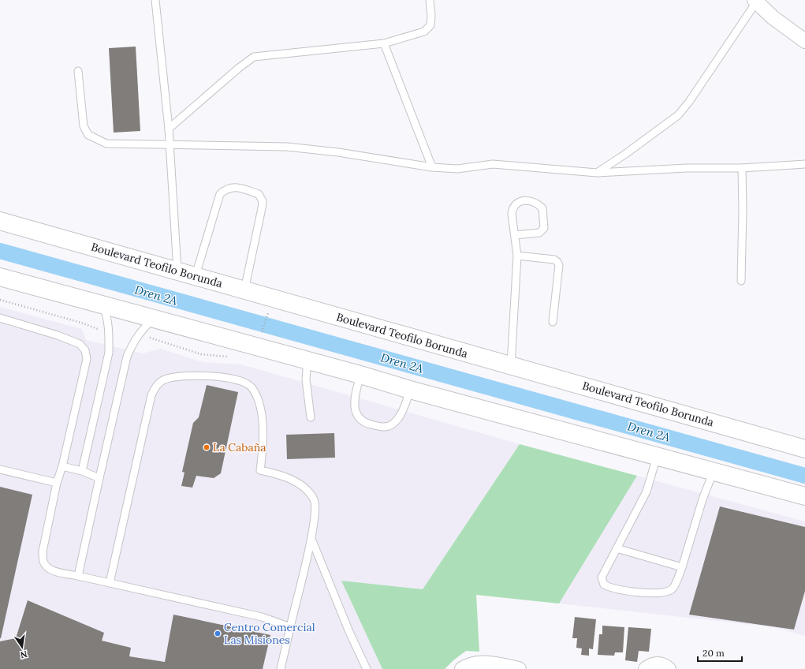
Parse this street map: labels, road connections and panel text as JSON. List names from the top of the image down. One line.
{"streets":{"main road":["Boulevard Teofilo Borunda"]},"water":["Dren 2A"],"places":["La Cabaña","Centro Comercial Las Misiones"],"scale_bar":"20 m","north":"bottom"}
